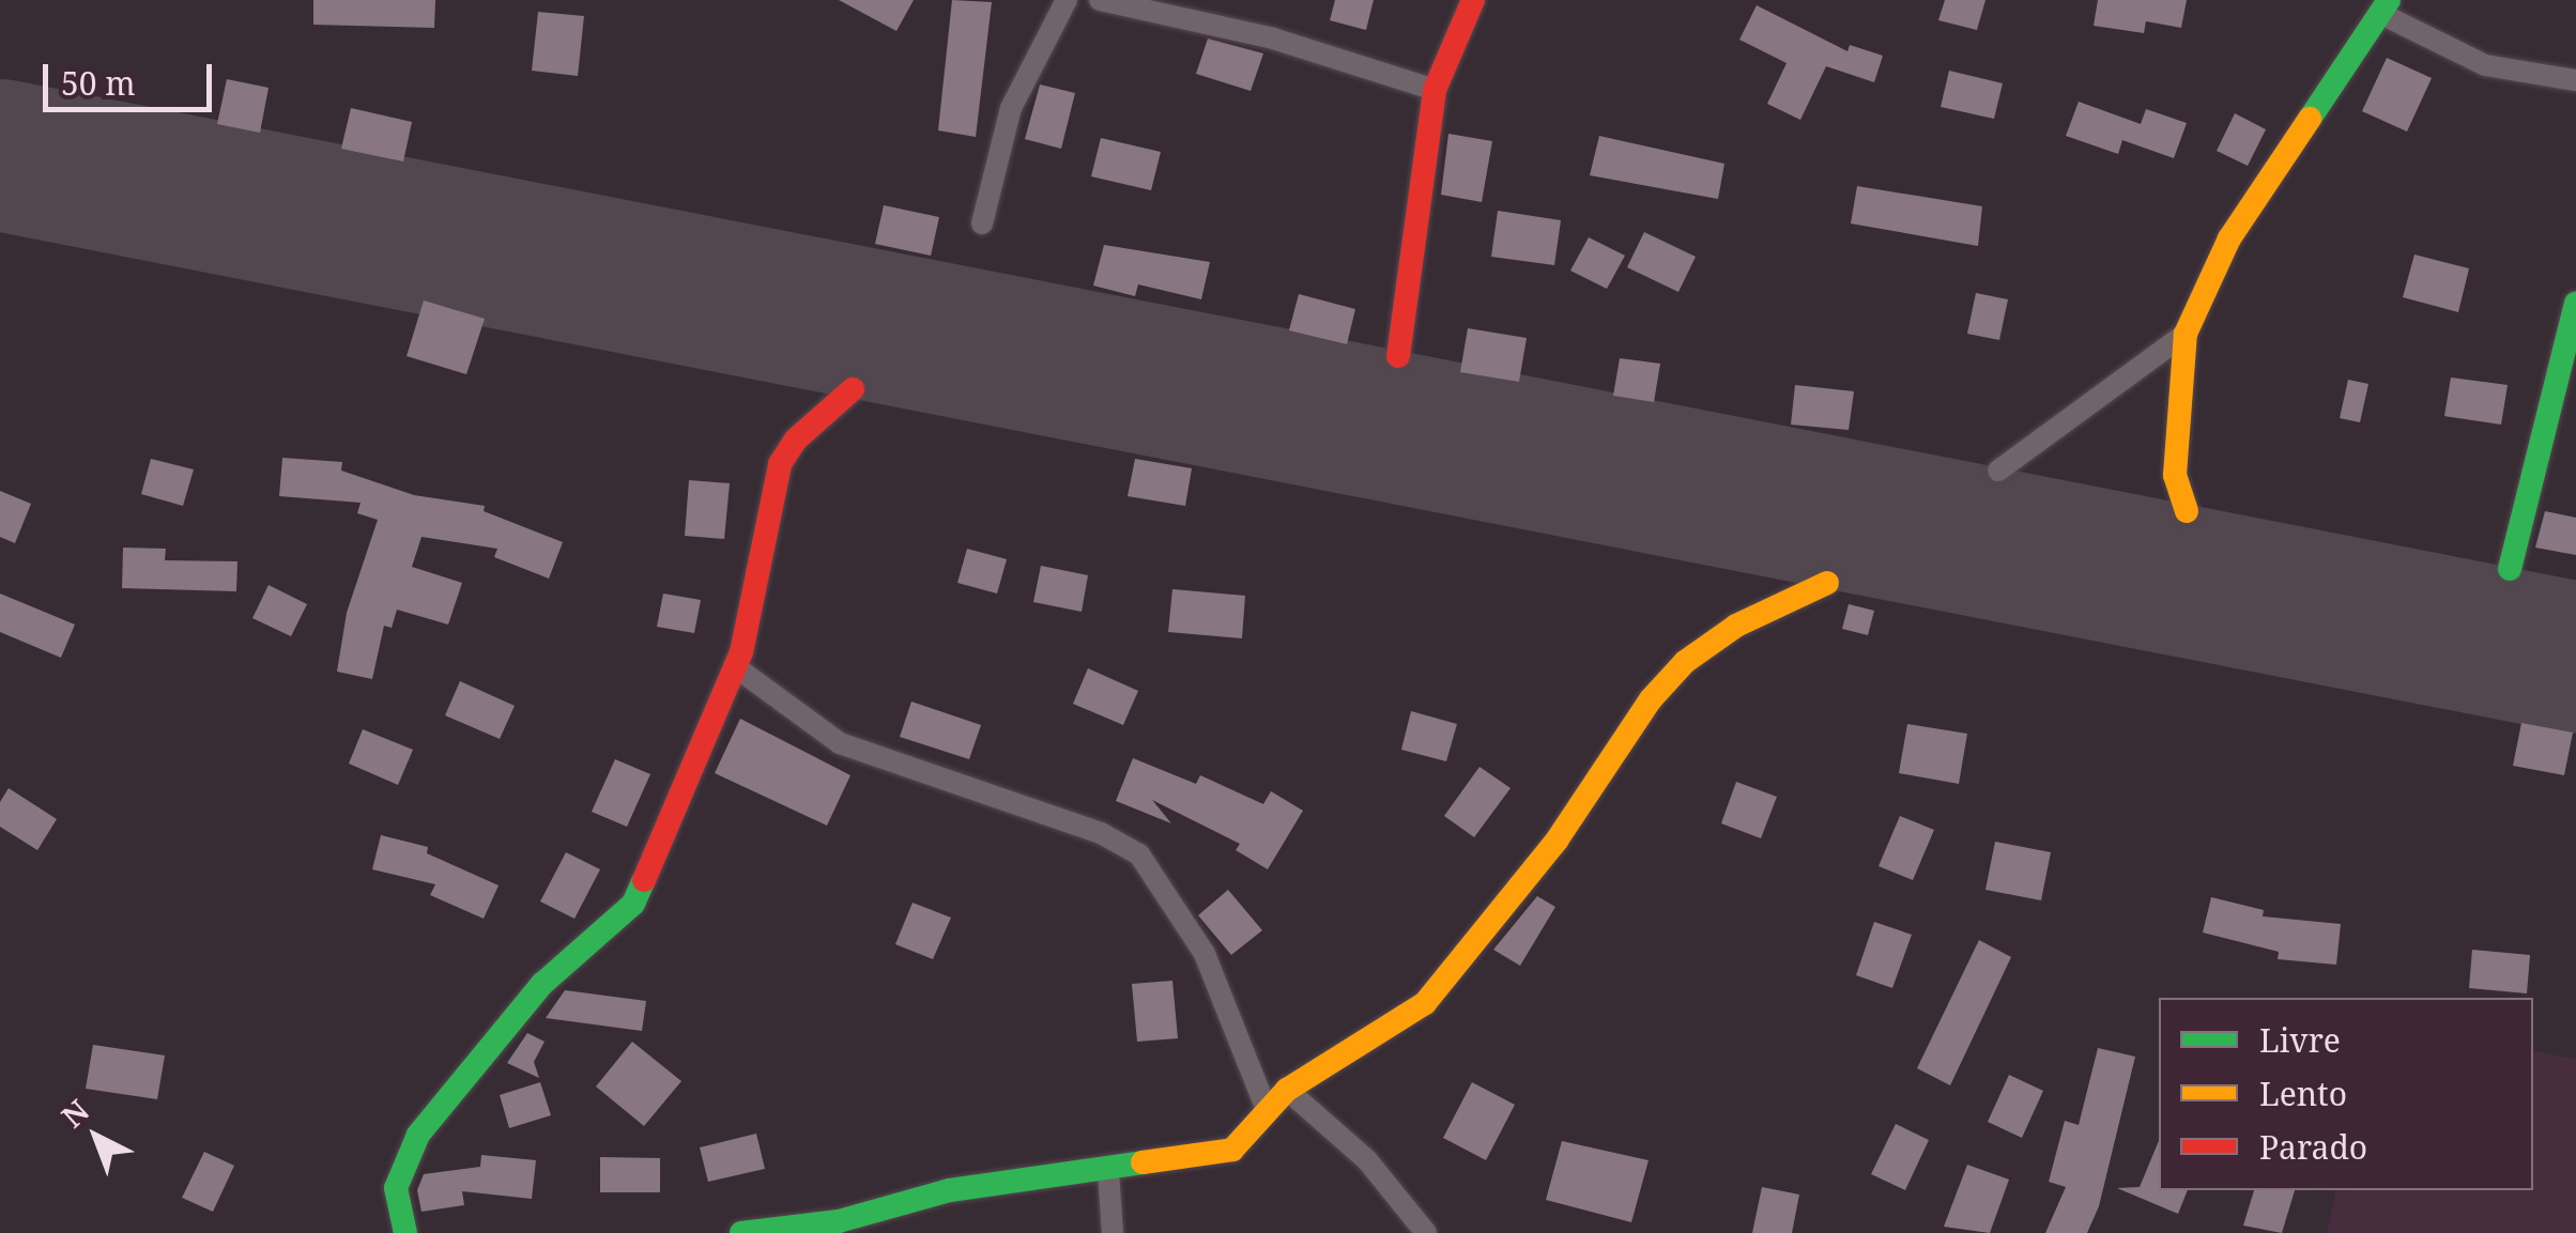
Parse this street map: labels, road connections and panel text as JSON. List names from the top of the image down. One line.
{"legend":["Livre","Lento","Parado"],"scale_bar":"50 m","north":"top left"}
